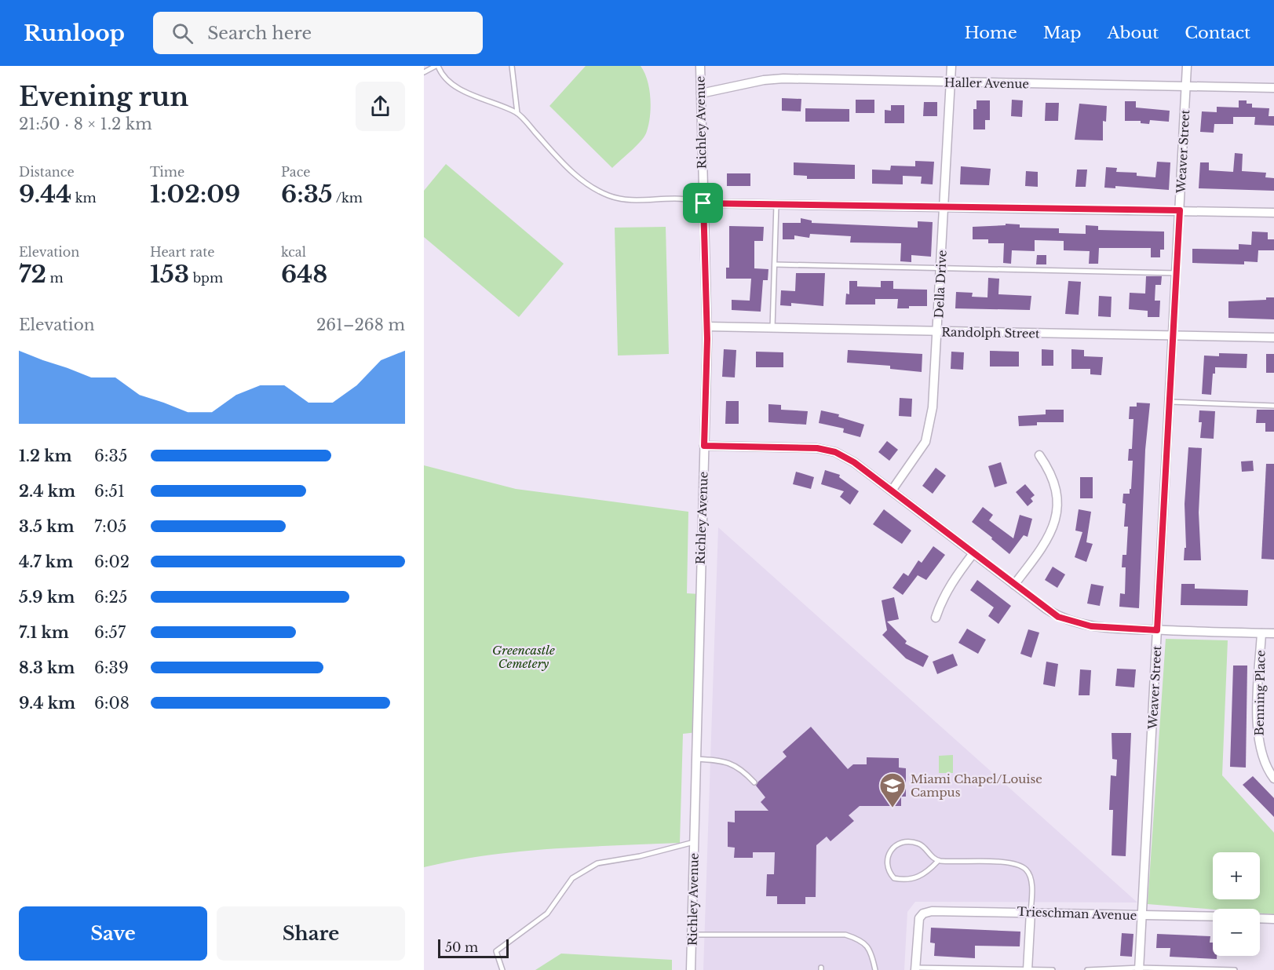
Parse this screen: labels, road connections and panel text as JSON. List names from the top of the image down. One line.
{"streets":{"street":["Haller Avenue","Richley Avenue","Weaver Street","Della Drive","Randolph Street","Benning Place","Trieschman Avenue"]},"crossings":[["Haller Avenue","Richley Avenue"],["Haller Avenue","Weaver Street"],["Haller Avenue","Della Drive"],["Richley Avenue","Randolph Street"],["Weaver Street","Randolph Street"],["Weaver Street","Trieschman Avenue"],["Della Drive","Randolph Street"]],"parks":["Greencastle Cemetery"],"places":{"school or university":["Miami Chapel/Louise Campus"]},"scale_bar":"50 m","page":{"header":"Runloop","search":"Search here","nav":["Home","Map","About","Contact"],"heading":["Evening run","21:50 · 8 × 1.2 km"],"stats":[["Distance","9.44 km"],["Time","1:02:09"],["Pace","6:35 /km"],["Elevation","72 m"],["Heart rate","153 bpm"],["kcal","648"]],"chart":["Elevation","261–268 m"],"list":[{"name":"1.2 km","note":"6:35"},{"name":"2.4 km","note":"6:51"},{"name":"3.5 km","note":"7:05"},{"name":"4.7 km","note":"6:02"},{"name":"5.9 km","note":"6:25"},{"name":"7.1 km","note":"6:57"},{"name":"8.3 km","note":"6:39"},{"name":"9.4 km","note":"6:08"}],"map_buttons":["+","−"],"buttons":["Save","Share"],"scale":"50 m"}}
